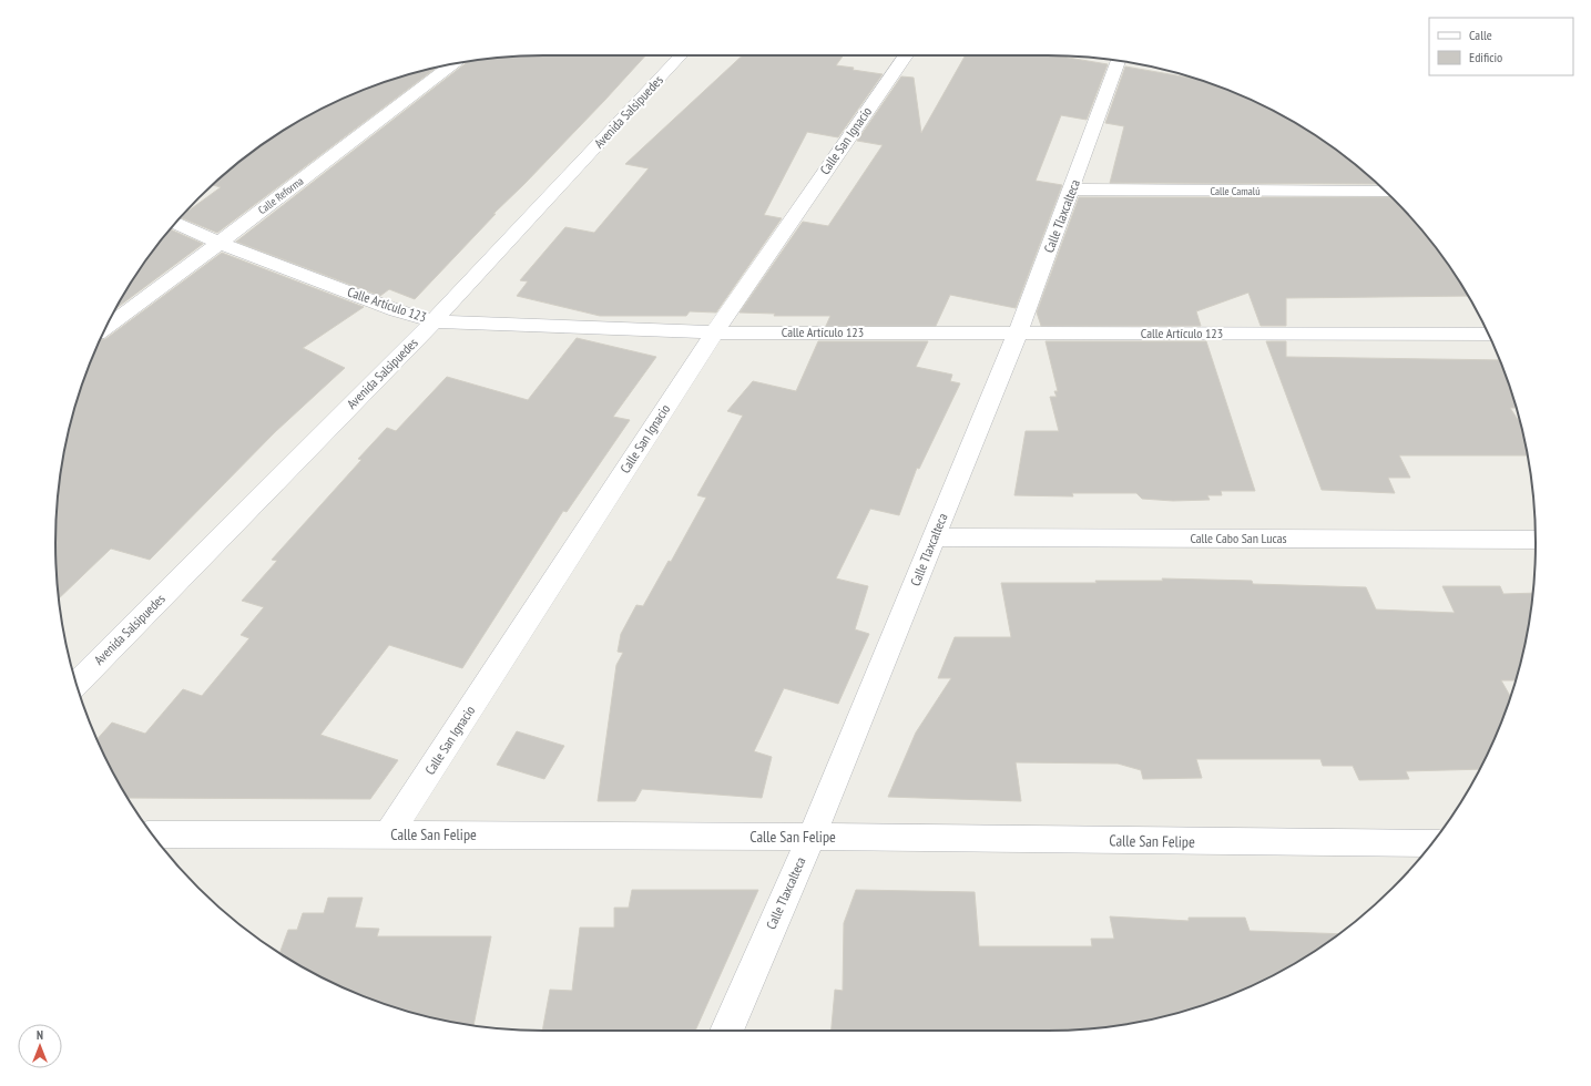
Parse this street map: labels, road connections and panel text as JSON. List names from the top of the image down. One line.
{"streets":{"street":["Avenida Salsipuedes","Calle San Ignacio","Calle Camalú","Calle Reforma","Calle Tlaxcalteca","Calle Artículo 123","Calle Cabo San Lucas","Calle San Felipe"]},"crossings":[["Avenida Salsipuedes","Calle Artículo 123"],["Calle San Ignacio","Calle Artículo 123"],["Calle San Ignacio","Calle San Felipe"],["Calle Camalú","Calle Tlaxcalteca"],["Calle Reforma","Calle Artículo 123"],["Calle Tlaxcalteca","Calle Artículo 123"],["Calle Tlaxcalteca","Calle Cabo San Lucas"],["Calle Tlaxcalteca","Calle San Felipe"]],"legend":["Calle","Edificio"],"north":"top"}
